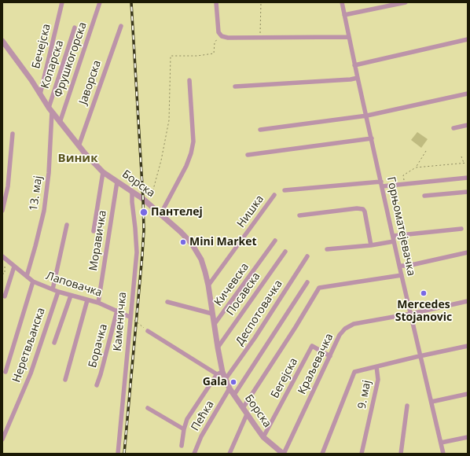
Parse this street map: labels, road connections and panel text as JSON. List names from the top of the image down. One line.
{"streets":{"street":["Бечејска","Фрушкогорска","Копарска","Јаворска","Борска","13. мај","Нишка","Горњоматејевачка","Моравичка","Лаповачка","Кичевска","Посавска","Деспотовачка","Каменичка","Неретвљанска","Борачка","Краљевачка","Бегејска","9. мај","Пећка"]},"crossings":[["Бечејска","Борска"],["Фрушкогорска","Борска"],["Копарска","Борска"],["Копарска","13. мај"],["Јаворска","Борска"],["Борска","13. мај"],["Борска","Нишка"],["Борска","Моравичка"],["Борска","Кичевска"],["Борска","Посавска"],["Борска","Деспотовачка"],["Борска","Каменичка"],["Борска","Краљевачка"],["Борска","Бегејска"],["Борска","Пећка"],["13. мај","Лаповачка"],["Горњоматејевачка","Краљевачка"],["Горњоматејевачка","9. мај"],["Моравичка","Лаповачка"],["Лаповачка","Каменичка"],["Лаповачка","Неретвљанска"],["Лаповачка","Борачка"],["Краљевачка","Бегејска"]],"districts":["Виник"],"places":["Пантелеј","Mini Market","Mercedes Stojanovic","Gala"]}
